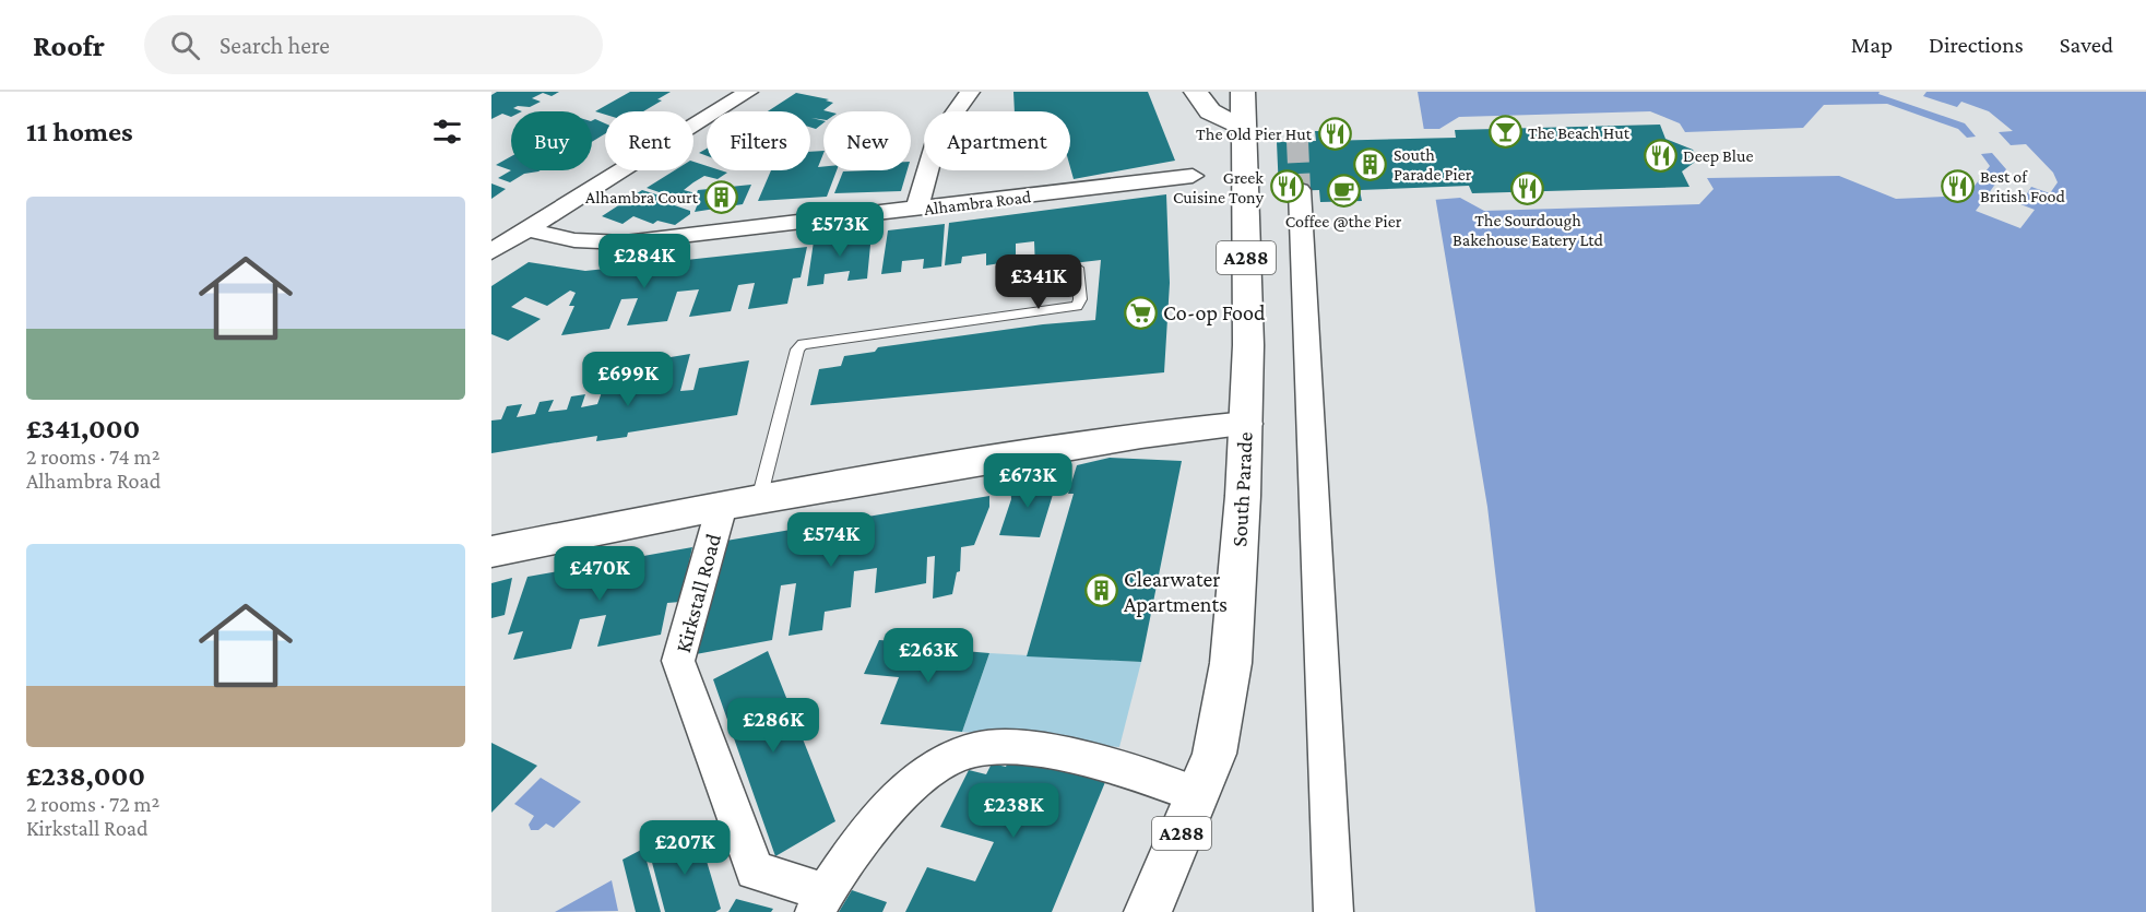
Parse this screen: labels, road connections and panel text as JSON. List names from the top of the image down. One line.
{"streets":{"main road":["A288","South Parade"],"street":["Alhambra Road","Kirkstall Road"]},"crossings":[["A288","South Parade"],["South Parade","Kirkstall Road"]],"places":{"bar":["The Beach Hut"],"restaurant":["The Old Pier Hut","Deep Blue","Best of British Food","Greek Cuisine Tony","The Sourdough Bakehouse Eatery Ltd"],"building":["South Parade Pier","Alhambra Court","Clearwater Apartments"],"cafe":["Coffee @the Pier"],"supermarket":["Co-op Food"]},"page":{"header":"Roofr","search":"Search here","nav":["Map","Directions","Saved"],"heading":"11 homes","chip":["Buy","Rent","Filters","New","Apartment"],"list":[{"name":"£341,000","note":"2 rooms · 74 m² · Alhambra Road"},{"name":"£238,000","note":"2 rooms · 72 m² · Kirkstall Road"}],"price":["£573K","£284K","£341K","£699K","£673K","£574K","£470K","£263K","£286K","£238K","£207K"]}}
